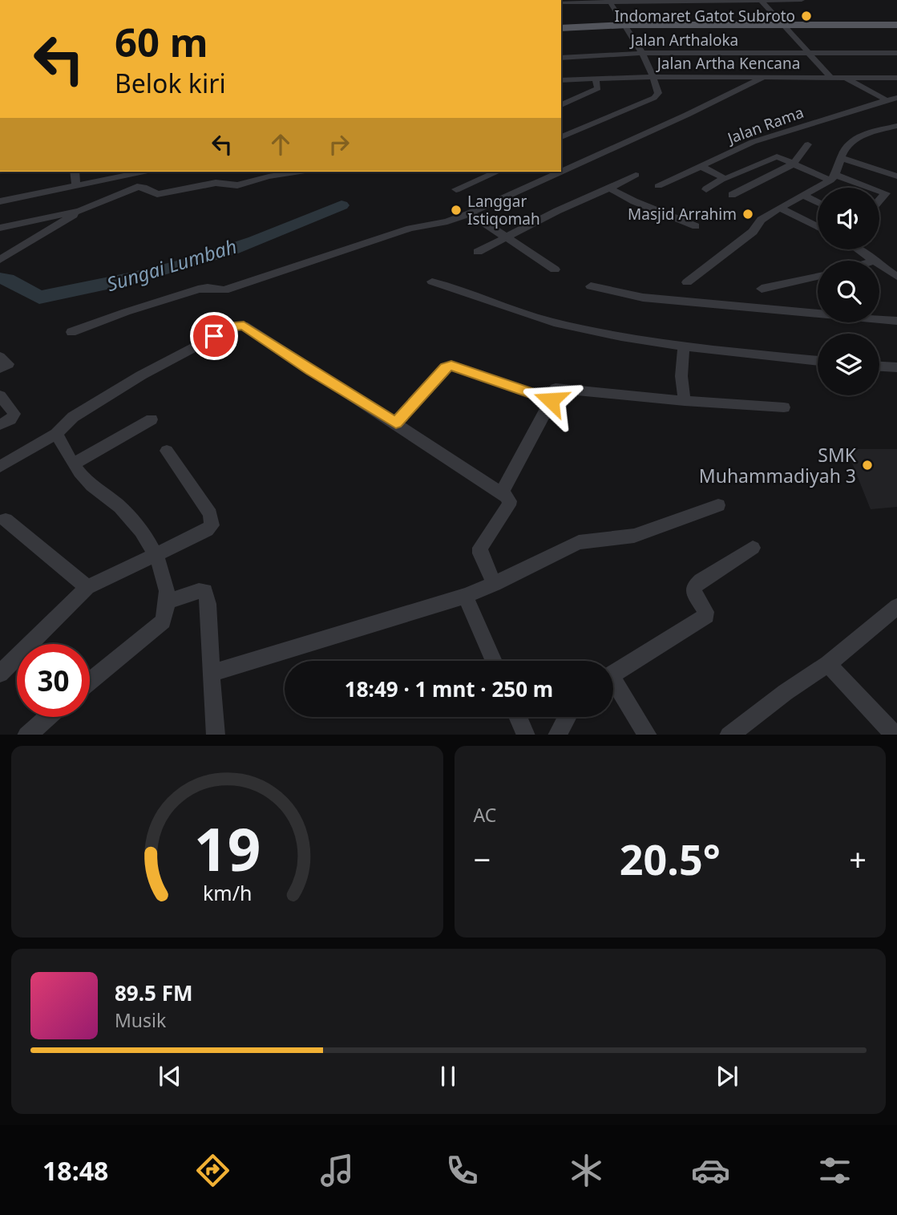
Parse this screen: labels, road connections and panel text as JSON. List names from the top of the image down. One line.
{"streets":{"street":["Jalan Arthaloka","Jalan Artha Kencana","Jalan Rama"]},"water":["Sungai Lumbah"],"places":["Indomaret Gatot Subroto","Langgar Istiqomah","Masjid Arrahim","SMK Muhammadiyah 3"],"page":{"turn":["60 m","Belok kiri"],"limit":"30","trip":"18:49 · 1 mnt · 250 m","tile":"AC","heat":["−","20.5°","+"],"song":["89.5 FM","Musik"],"tabs":"18:48","gauge":["19","km/h"]}}
